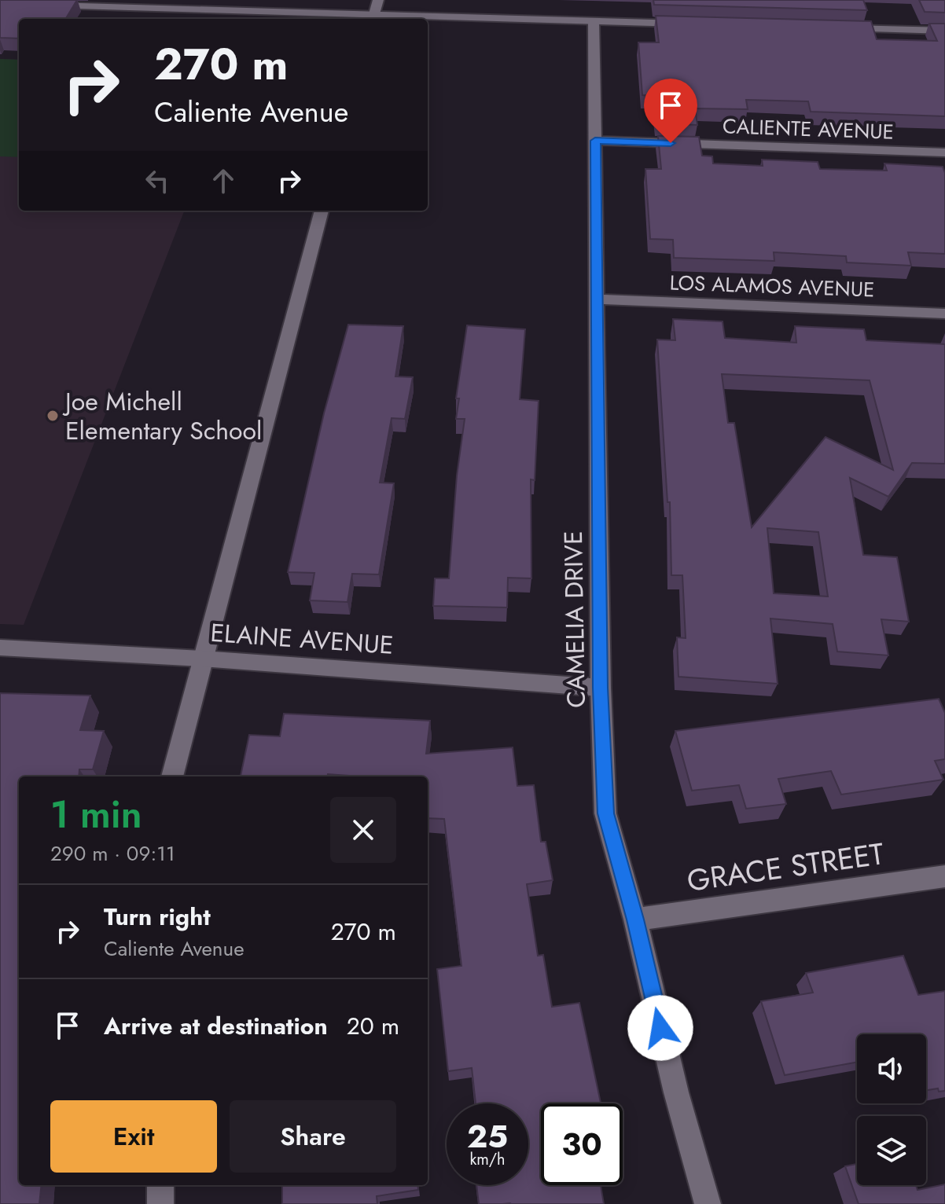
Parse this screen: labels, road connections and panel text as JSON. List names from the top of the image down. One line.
{"streets":{"street":["CALIENTE AVENUE","LOS ALAMOS AVENUE","CAMELIA DRIVE","ELAINE AVENUE","GRACE STREET"]},"crossings":[["CALIENTE AVENUE","CAMELIA DRIVE"],["LOS ALAMOS AVENUE","CAMELIA DRIVE"],["CAMELIA DRIVE","ELAINE AVENUE"],["CAMELIA DRIVE","GRACE STREET"]],"places":["Joe Michell Elementary School"],"page":{"turn":["270 m","Caliente Avenue"],"heading":["1 min","290 m · 09:11"],"list":[{"name":"Turn right","note":"Caliente Avenue","value":"270 m"},{"name":"Arrive at destination","value":"20 m"}],"buttons":["Exit","Share"],"speed":"25 km/h","limit":"30"}}
